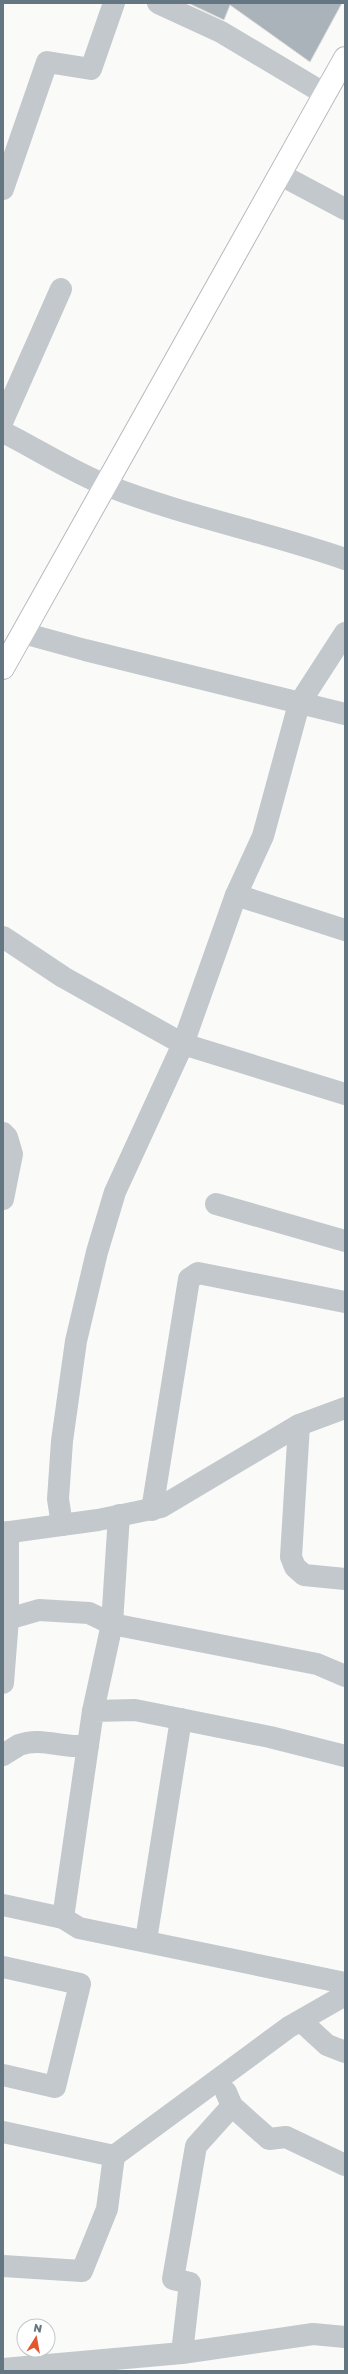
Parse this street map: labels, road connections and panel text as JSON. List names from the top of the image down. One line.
{"north":"top"}
